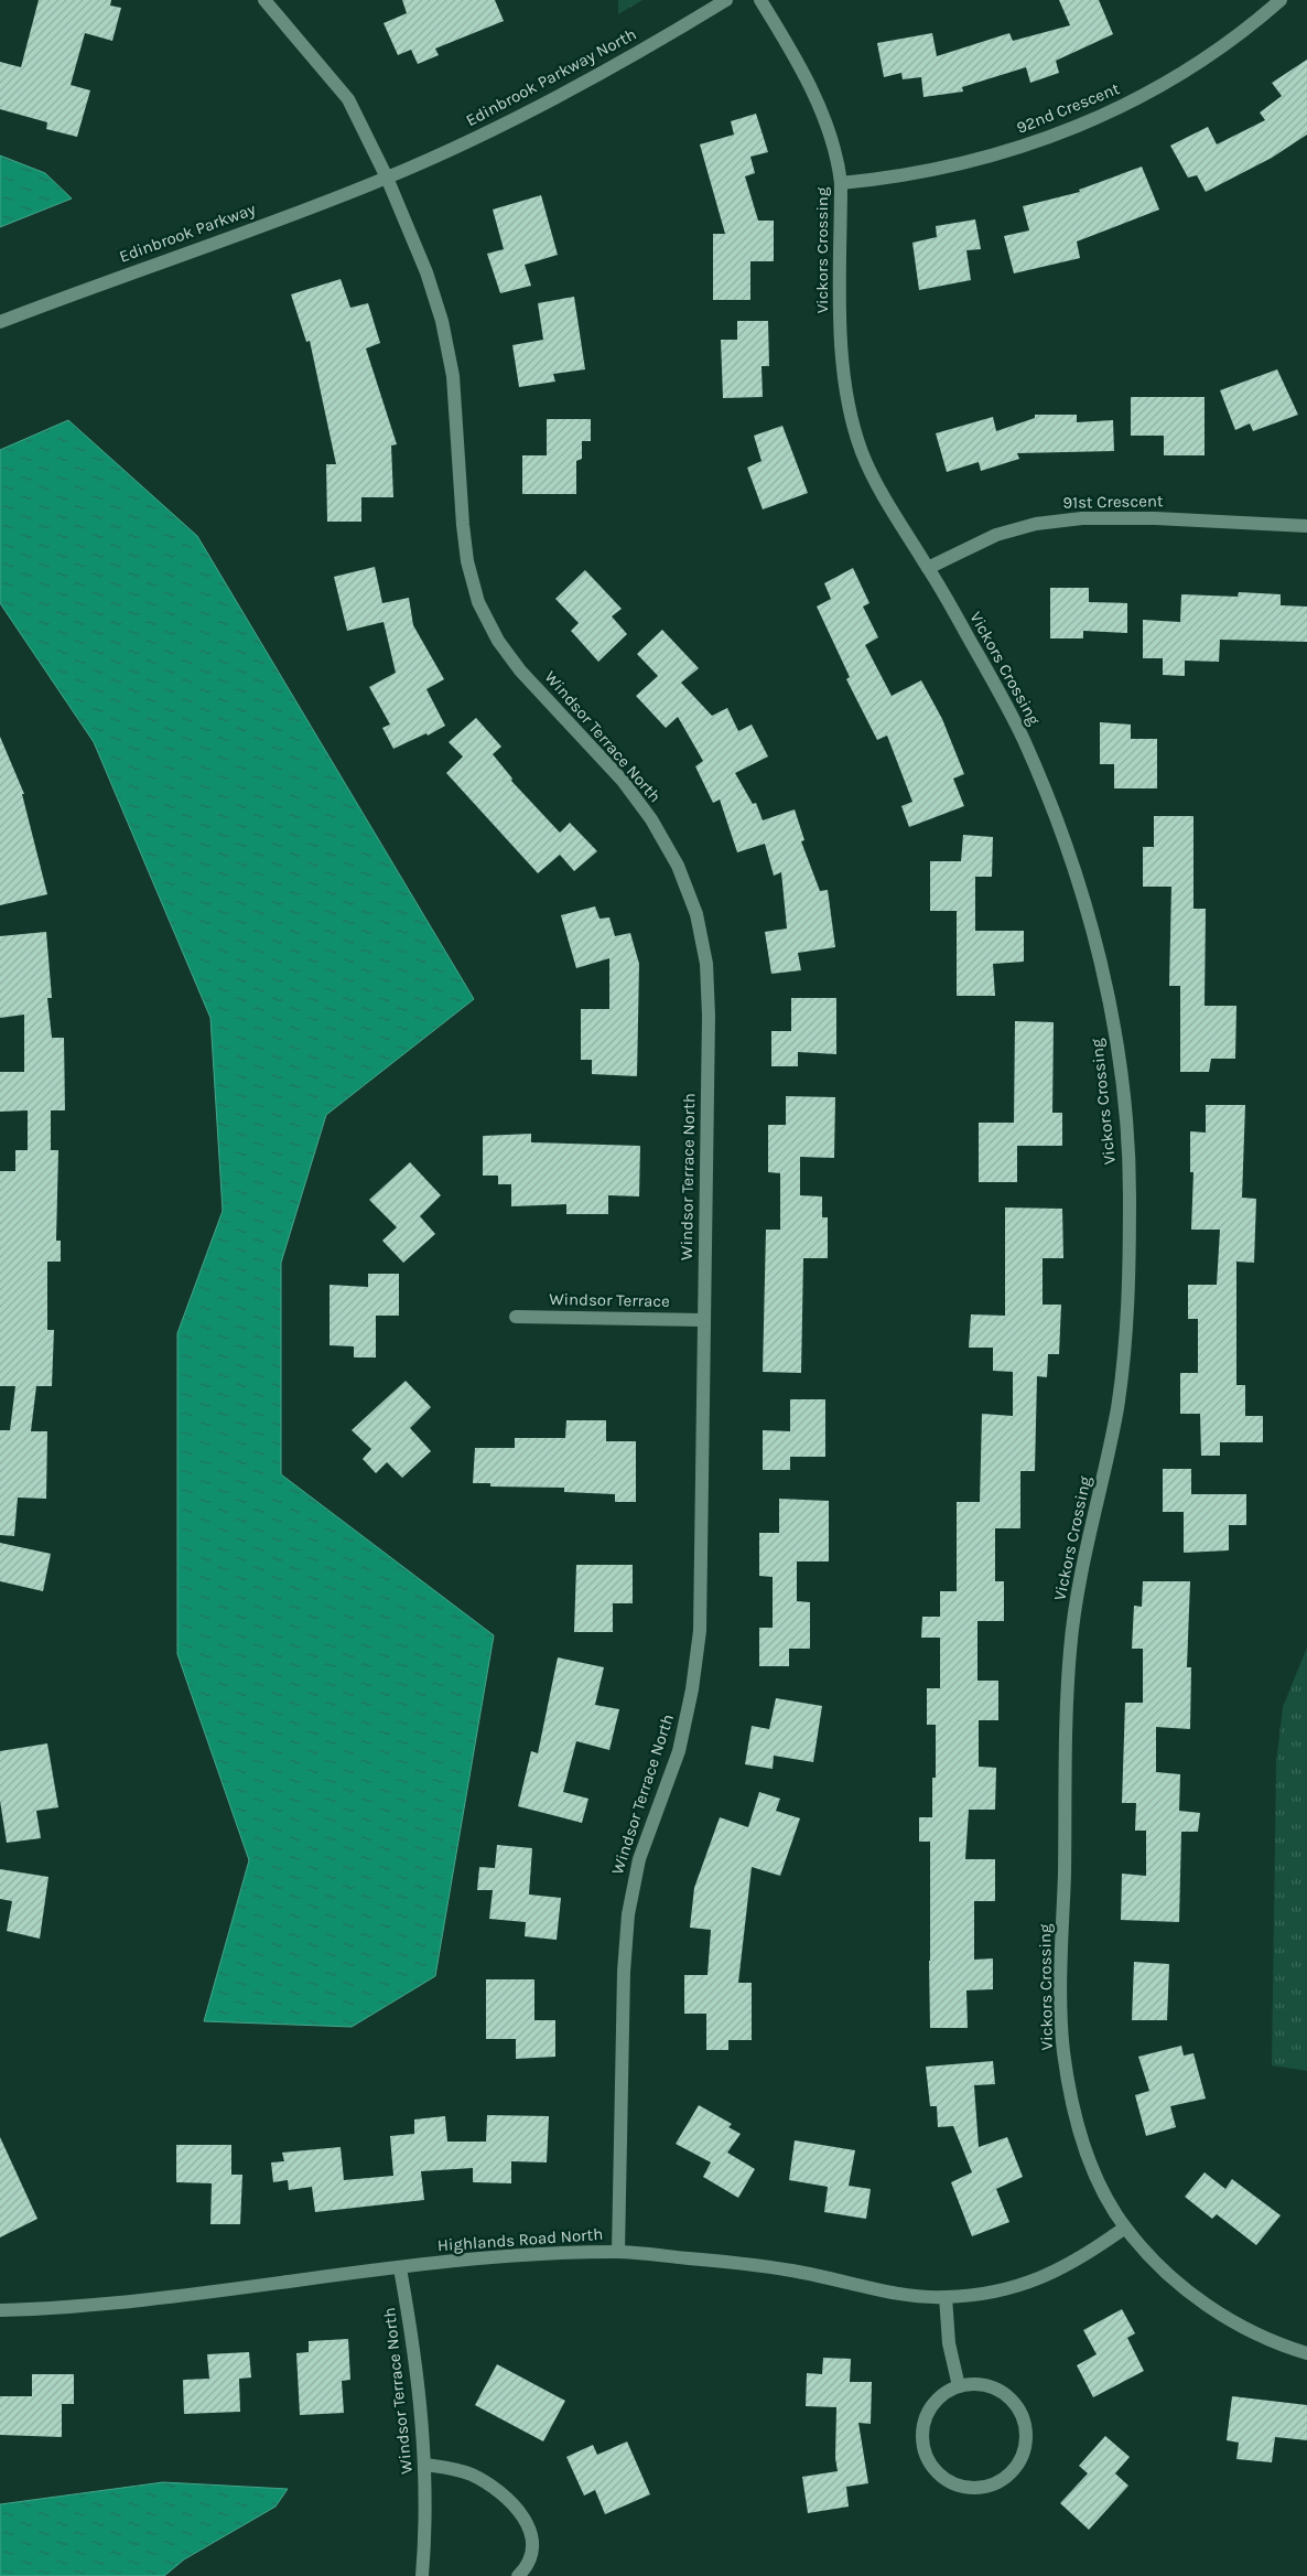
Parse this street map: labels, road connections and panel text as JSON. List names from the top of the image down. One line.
{"streets":{"street":["Edinbrook Parkway North","92nd Crescent","Edinbrook Parkway","Vickors Crossing","91st Crescent","Windsor Terrace North","Windsor Terrace","Highlands Road North"]},"crossings":[["Edinbrook Parkway North","Edinbrook Parkway"],["Edinbrook Parkway North","Windsor Terrace North"],["92nd Crescent","Vickors Crossing"],["Edinbrook Parkway","Windsor Terrace North"],["Vickors Crossing","91st Crescent"],["Vickors Crossing","Highlands Road North"],["Windsor Terrace North","Windsor Terrace"],["Windsor Terrace North","Highlands Road North"]]}
